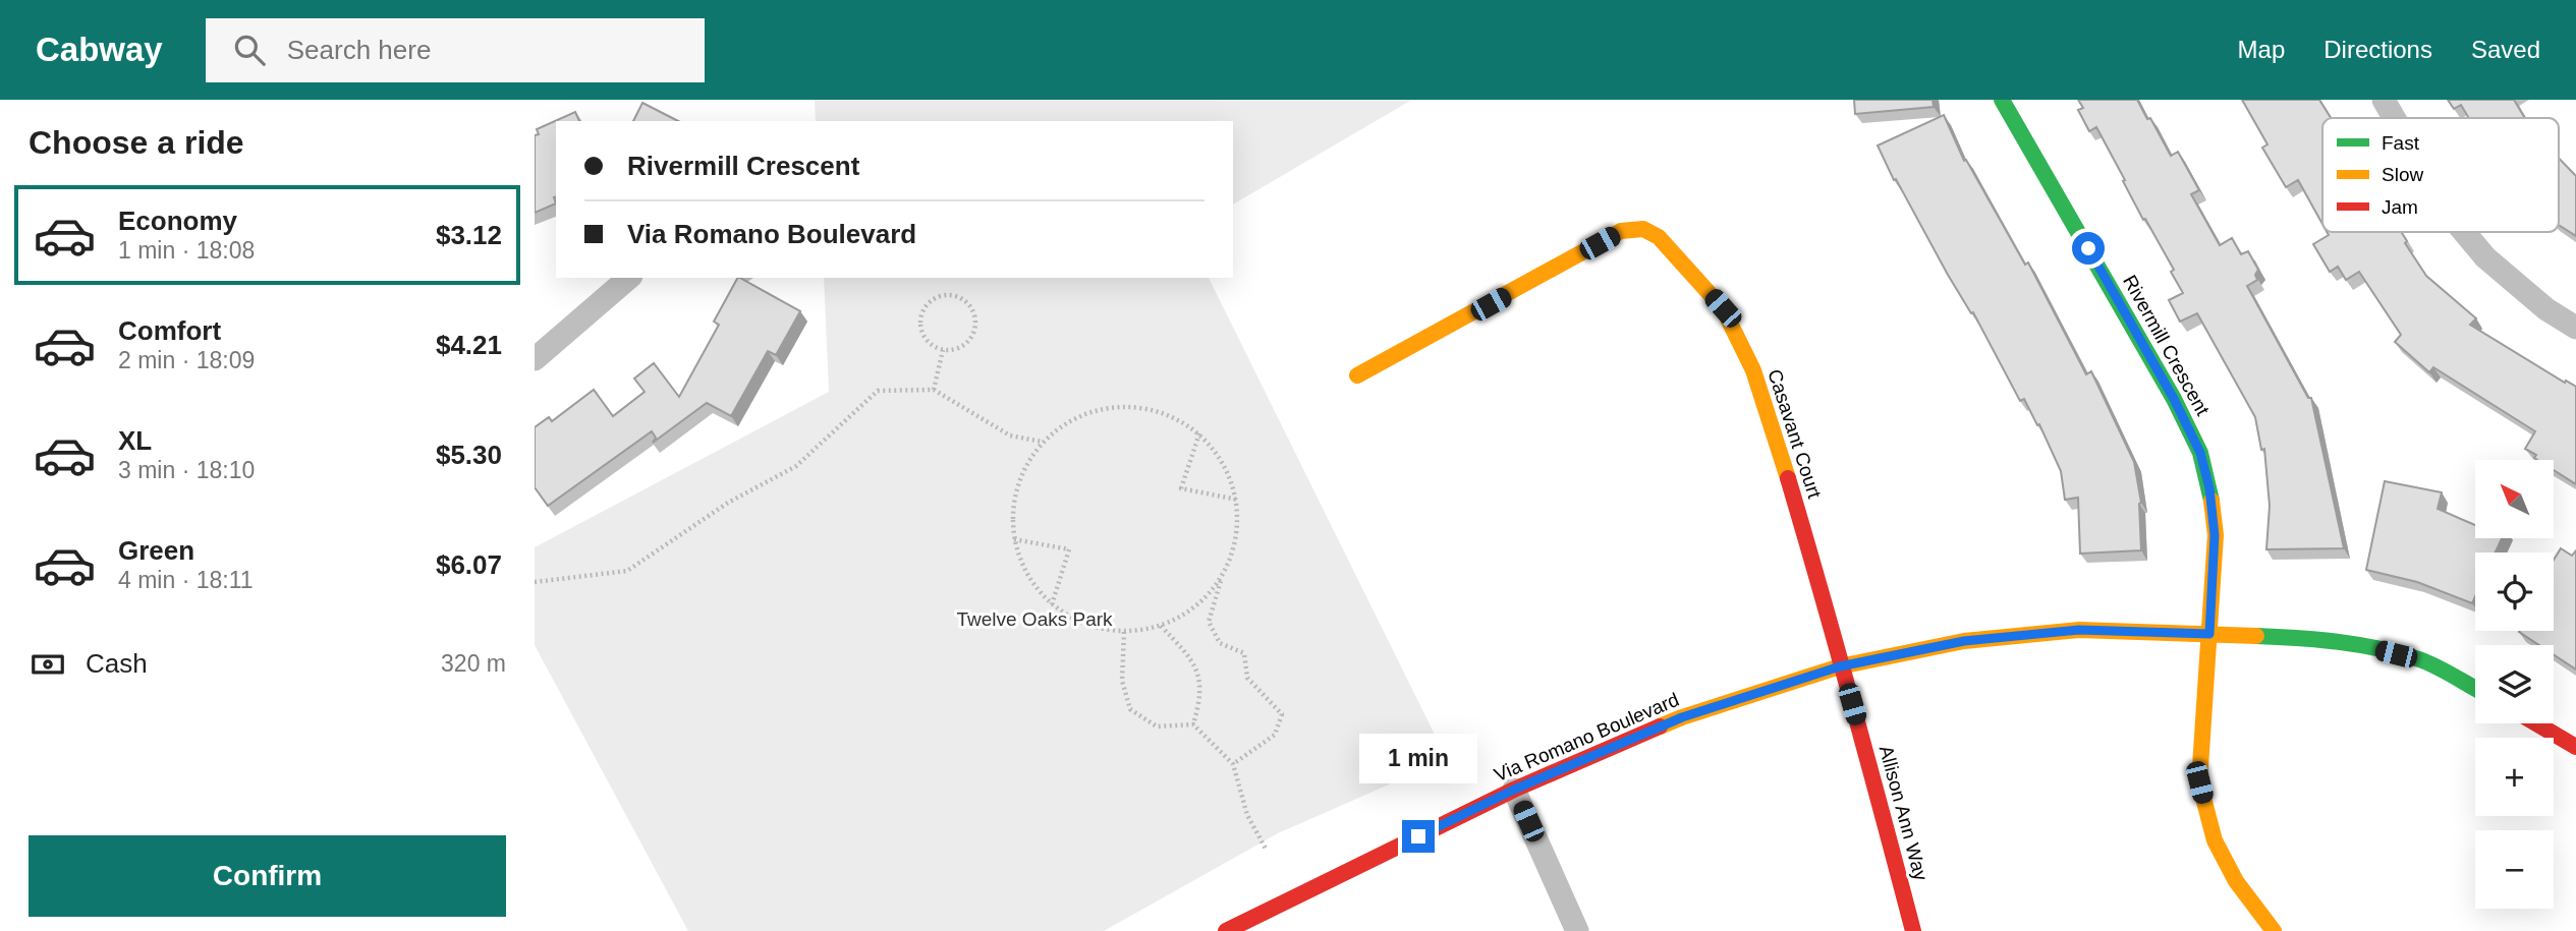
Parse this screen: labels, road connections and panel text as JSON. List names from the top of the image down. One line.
{"streets":{"street":["Rivermill Crescent","Casavant Court","Via Romano Boulevard","Allison Ann Way"]},"crossings":[["Rivermill Crescent","Via Romano Boulevard"],["Casavant Court","Via Romano Boulevard"],["Casavant Court","Allison Ann Way"],["Via Romano Boulevard","Allison Ann Way"]],"parks":["Twelve Oaks Park"],"legend":["Fast","Slow","Jam"],"north":"top left","page":{"header":"Cabway","search":"Search here","nav":["Map","Directions","Saved"],"heading":"Choose a ride","banner":["Rivermill Crescent","Via Romano Boulevard"],"list":[{"name":"Economy","note":"1 min · 18:08","value":"$3.12"},{"name":"Comfort","note":"2 min · 18:09","value":"$4.21"},{"name":"XL","note":"3 min · 18:10","value":"$5.30"},{"name":"Green","note":"4 min · 18:11","value":"$6.07"}],"map_buttons":["+","−"],"pay":["Cash","320 m"],"bubble":"1 min","buttons":"Confirm"}}
